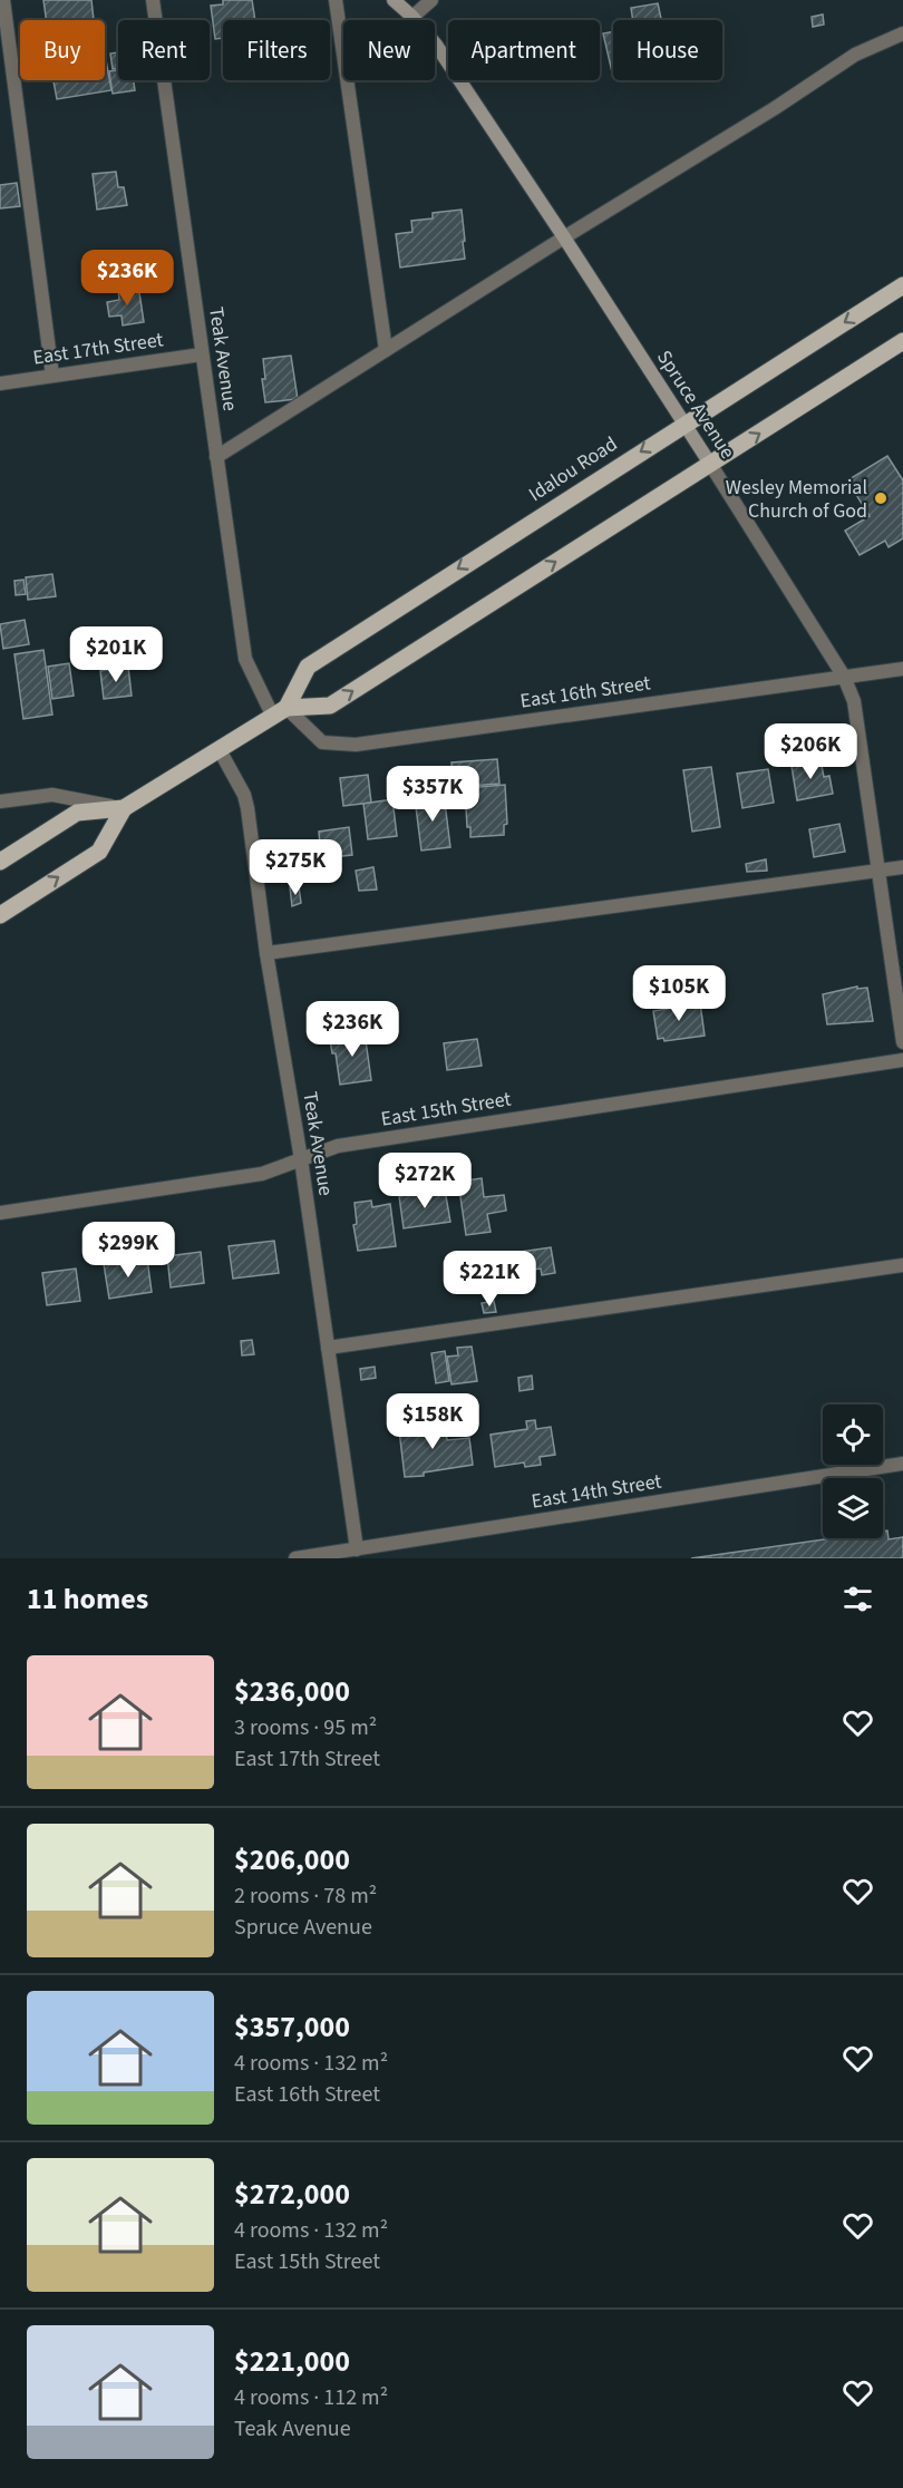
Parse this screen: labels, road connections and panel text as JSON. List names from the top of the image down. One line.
{"streets":{"main road":["Spruce Avenue","Idalou Road"],"street":["East 17th Street","Teak Avenue","East 16th Street","East 15th Street","East 14th Street"]},"crossings":[["East 17th Street","Teak Avenue"],["Teak Avenue","Idalou Road"],["Teak Avenue","East 16th Street"],["Teak Avenue","East 15th Street"],["Teak Avenue","East 14th Street"],["Spruce Avenue","Idalou Road"],["Spruce Avenue","East 16th Street"],["Idalou Road","East 16th Street"]],"places":["Wesley Memorial Church of God"],"page":{"chip":["Buy","Rent","Filters","New","Apartment","House"],"price":["$236K","$201K","$206K","$357K","$275K","$105K","$236K","$272K","$299K","$221K","$158K"],"heading":"11 homes","list":[{"name":"$236,000","note":"3 rooms · 95 m² · East 17th Street"},{"name":"$206,000","note":"2 rooms · 78 m² · Spruce Avenue"},{"name":"$357,000","note":"4 rooms · 132 m² · East 16th Street"},{"name":"$272,000","note":"4 rooms · 132 m² · East 15th Street"},{"name":"$221,000","note":"4 rooms · 112 m² · Teak Avenue"}]}}
